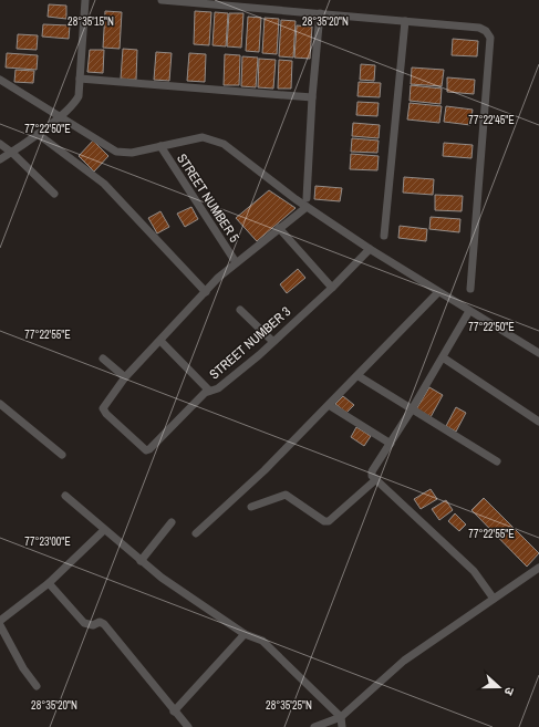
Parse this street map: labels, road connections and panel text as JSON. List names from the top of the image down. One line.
{"streets":{"street":["STREET NUMBER 5","STREET NUMBER 3"]},"north":"right","coordinates":["28°35'15\"N","28°35'20\"N","77°22'45\"E","77°22'50\"E","77°22'55\"E","77°23'00\"E","28°35'25\"N"]}
